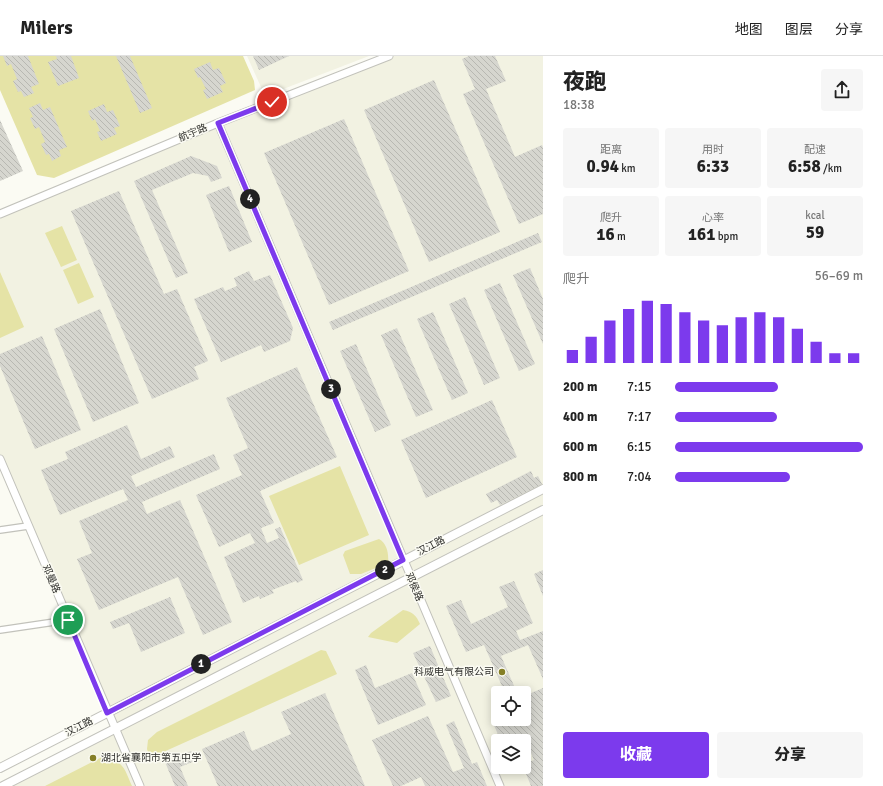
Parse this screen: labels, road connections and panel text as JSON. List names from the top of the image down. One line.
{"streets":{"main road":["汉江路"],"street":["航宇路","邓曼路","邓侯路"]},"crossings":[["航宇路","邓侯路"],["汉江路","邓曼路"],["汉江路","邓侯路"]],"places":["科威电气有限公司","湖北省襄阳市第五中学"],"page":{"header":"Milers","nav":["地图","图层","分享"],"heading":["夜跑","18:38"],"stats":[["距离","0.94 km"],["用时","6:33"],["配速","6:58 /km"],["爬升","16 m"],["心率","161 bpm"],["kcal","59"]],"pins":["4","3","2","1"],"chart":["爬升","56–69 m"],"list":[{"name":"200 m","note":"7:15"},{"name":"400 m","note":"7:17"},{"name":"600 m","note":"6:15"},{"name":"800 m","note":"7:04"}],"buttons":["收藏","分享"]}}
